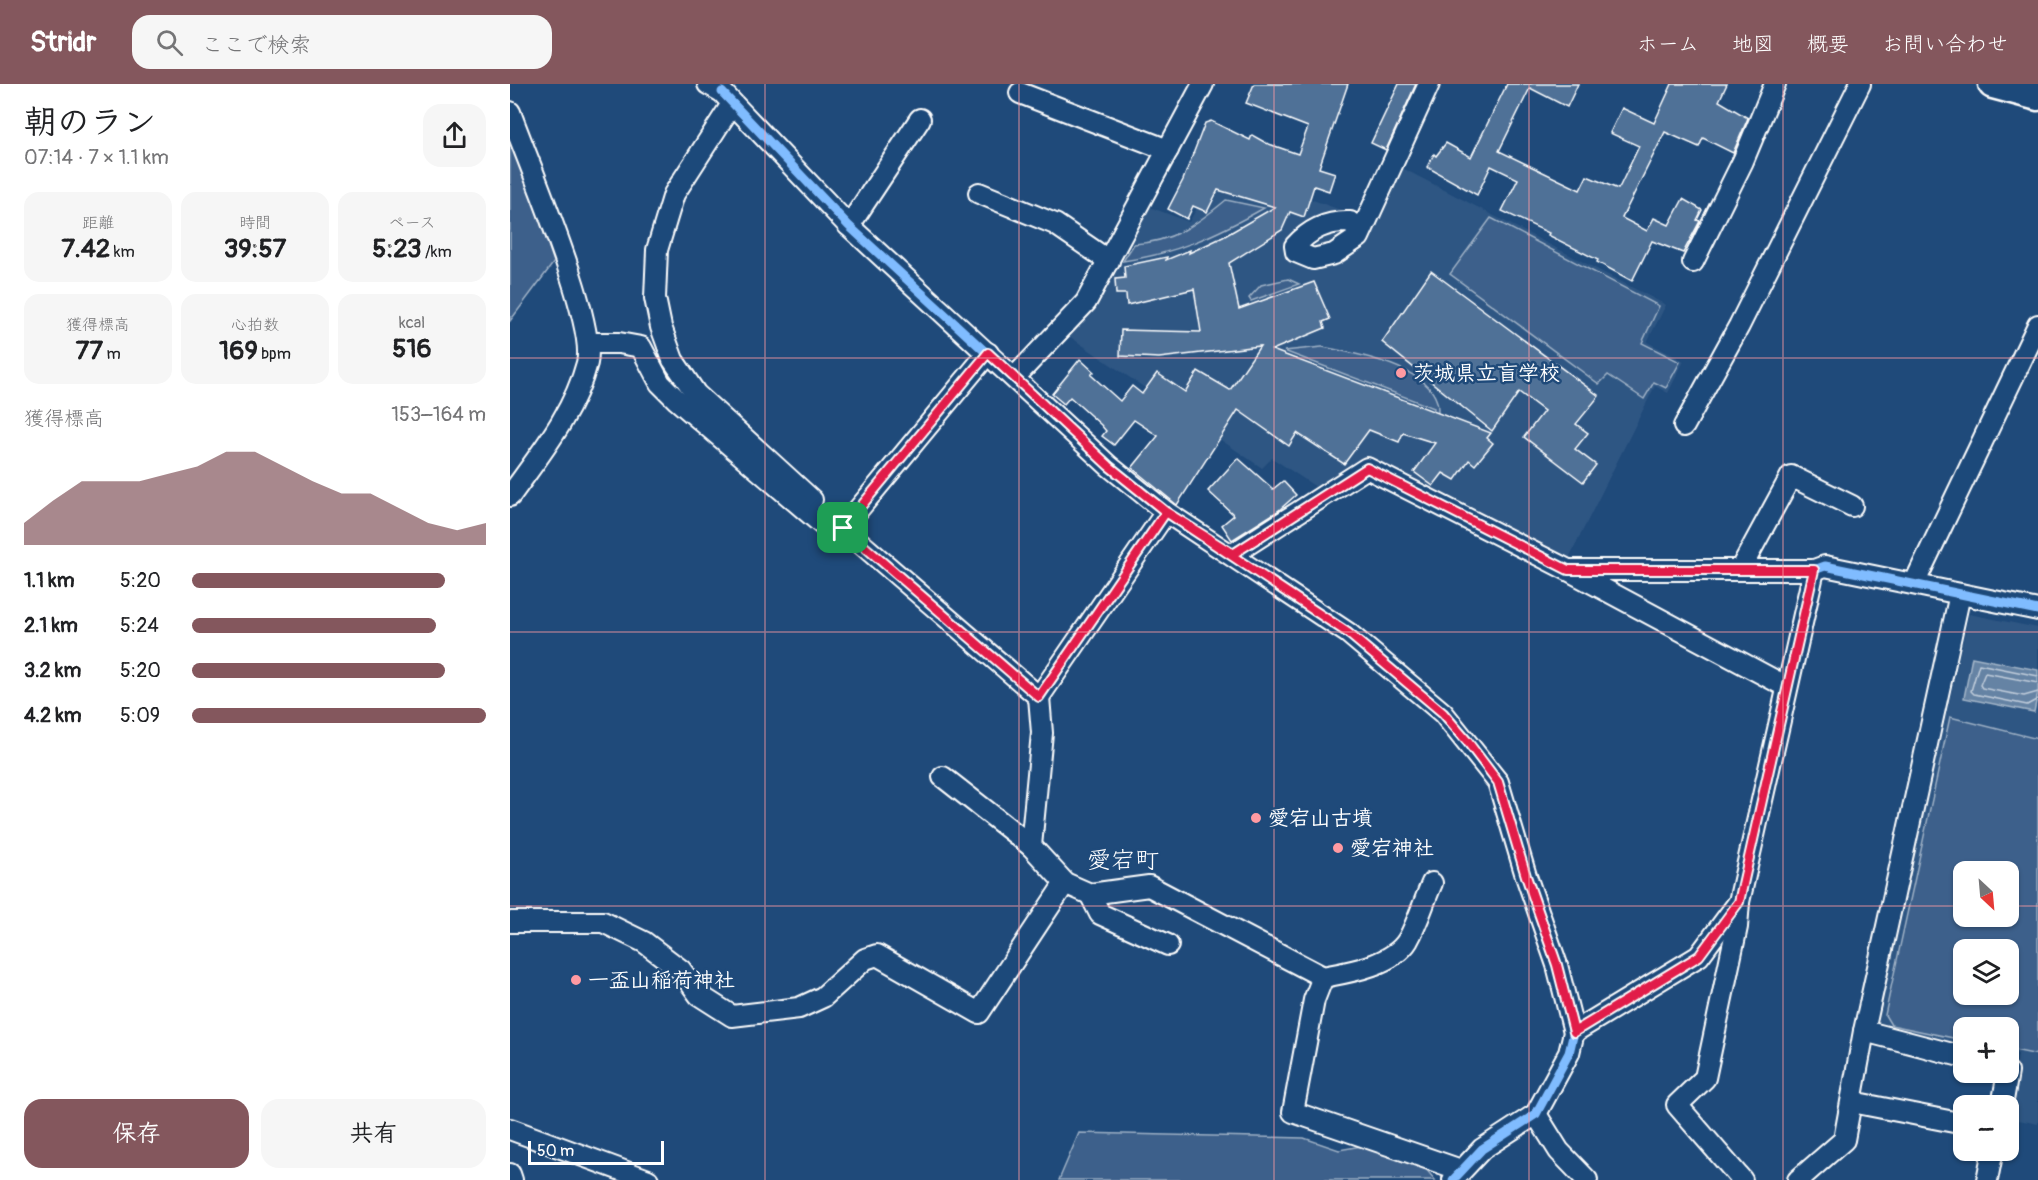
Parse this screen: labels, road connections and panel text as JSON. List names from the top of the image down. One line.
{"districts":["愛宕町"],"places":["茨城県立盲学校","愛宕山古墳","愛宕神社","一盃山稲荷神社"],"scale_bar":"50 m","north":"bottom right","page":{"header":"Stridr","search":"ここで検索","nav":["ホーム","地図","概要","お問い合わせ"],"heading":["朝のラン","07:14 · 7 × 1.1 km"],"stats":[["距離","7.42 km"],["時間","39:57"],["ペース","5:23 /km"],["獲得標高","77 m"],["心拍数","169 bpm"],["kcal","516"]],"chart":["獲得標高","153–164 m"],"list":[{"name":"1.1 km","note":"5:20"},{"name":"2.1 km","note":"5:24"},{"name":"3.2 km","note":"5:20"},{"name":"4.2 km","note":"5:09"}],"map_buttons":["+","−"],"buttons":["保存","共有"],"scale":"50 m"}}
